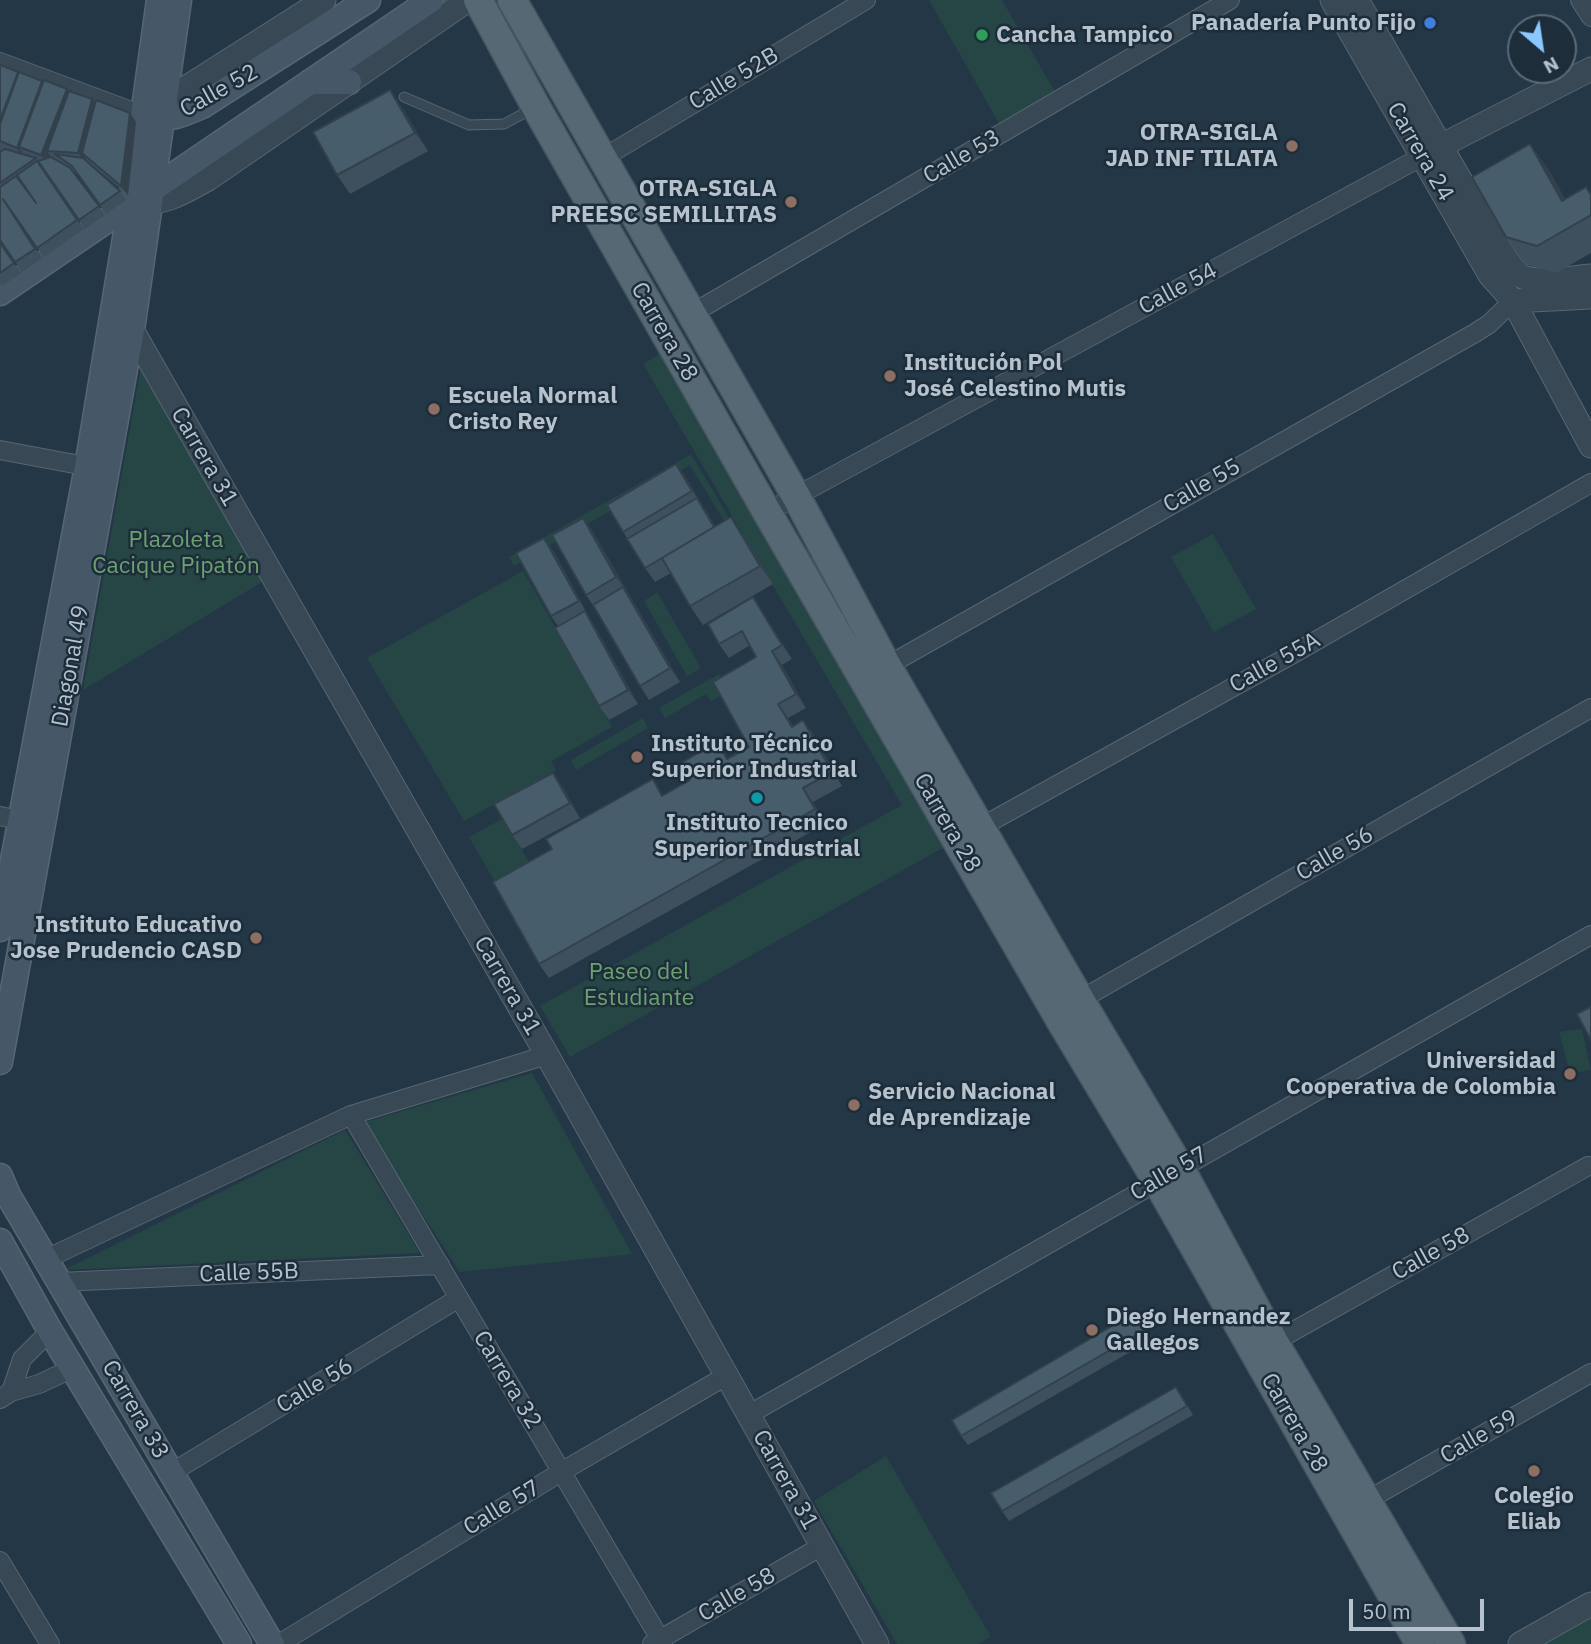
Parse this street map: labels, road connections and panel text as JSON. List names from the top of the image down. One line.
{"streets":{"main road":["Calle 52","Carrera 28","Diagonal 49","Carrera 33"],"street":["Calle 52B","Carrera 24","Calle 53","Calle 54","Carrera 31","Calle 55","Calle 55A","Calle 56","Calle 57","Calle 58","Calle 55B","Carrera 32","Calle 59"]},"crossings":[["Calle 52B","Carrera 28"],["Calle 52","Diagonal 49"],["Carrera 24","Calle 54"],["Carrera 24","Calle 55"],["Calle 53","Carrera 28"],["Calle 54","Carrera 28"],["Carrera 28","Calle 55"],["Carrera 28","Calle 55A"],["Carrera 28","Calle 56"],["Carrera 28","Calle 57"],["Carrera 28","Calle 58"],["Carrera 28","Calle 59"],["Carrera 31","Diagonal 49"],["Carrera 31","Calle 57"],["Carrera 31","Calle 58"],["Calle 56","Carrera 32"],["Calle 56","Carrera 33"],["Calle 57","Carrera 32"],["Calle 58","Carrera 32"],["Calle 55B","Carrera 32"],["Calle 55B","Carrera 33"]],"parks":["Plazoleta Cacique Pipatón","Paseo del Estudiante"],"places":["Panadería Punto Fijo","Cancha Tampico","OTRA-SIGLA JAD INF TILATA","OTRA-SIGLA PREESC SEMILLITAS","Institución Pol José Celestino Mutis","Escuela Normal Cristo Rey","Instituto Técnico Superior Industrial","Instituto Tecnico Superior Industrial","Instituto Educativo Jose Prudencio CASD","Universidad Cooperativa de Colombia","Servicio Nacional de Aprendizaje","Diego Hernandez Gallegos","Colegio Eliab"],"scale_bar":"50 m","north":"bottom right"}
